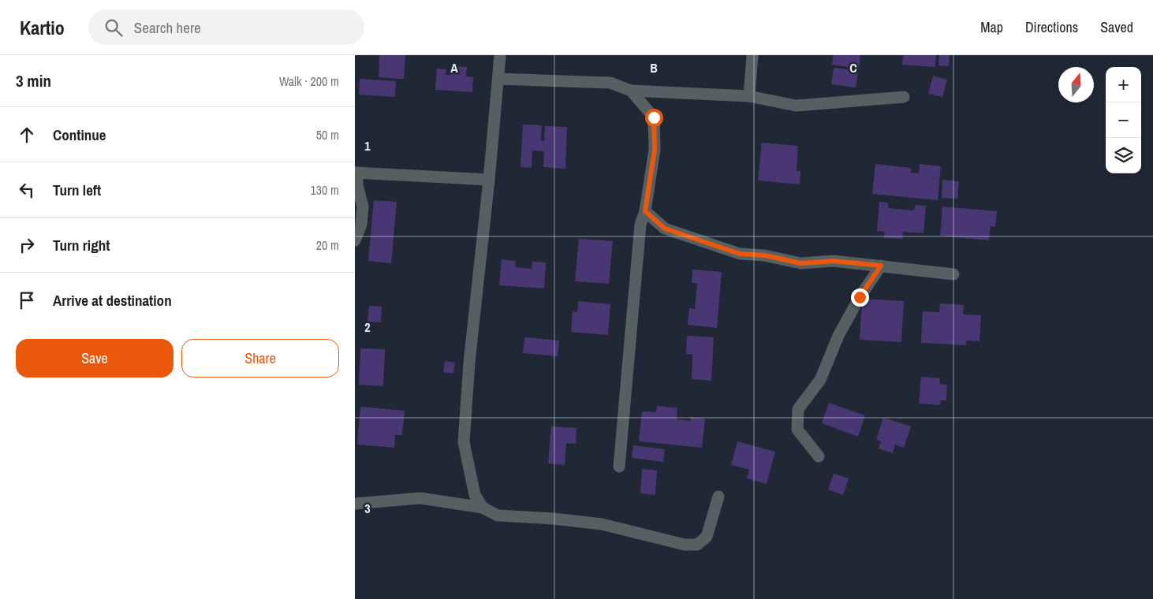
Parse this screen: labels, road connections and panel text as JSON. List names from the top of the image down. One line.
{"north":"top","page":{"header":"Kartio","search":"Search here","nav":["Map","Directions","Saved"],"heading":["3 min","Walk · 200 m"],"map_buttons":["+","−"],"list":[["Continue","50 m"],["Turn left","130 m"],["Turn right","20 m"],"Arrive at destination"],"buttons":["Save","Share"]},"grid":{"columns":["A","B","C"],"rows":["1","2","3"]}}
